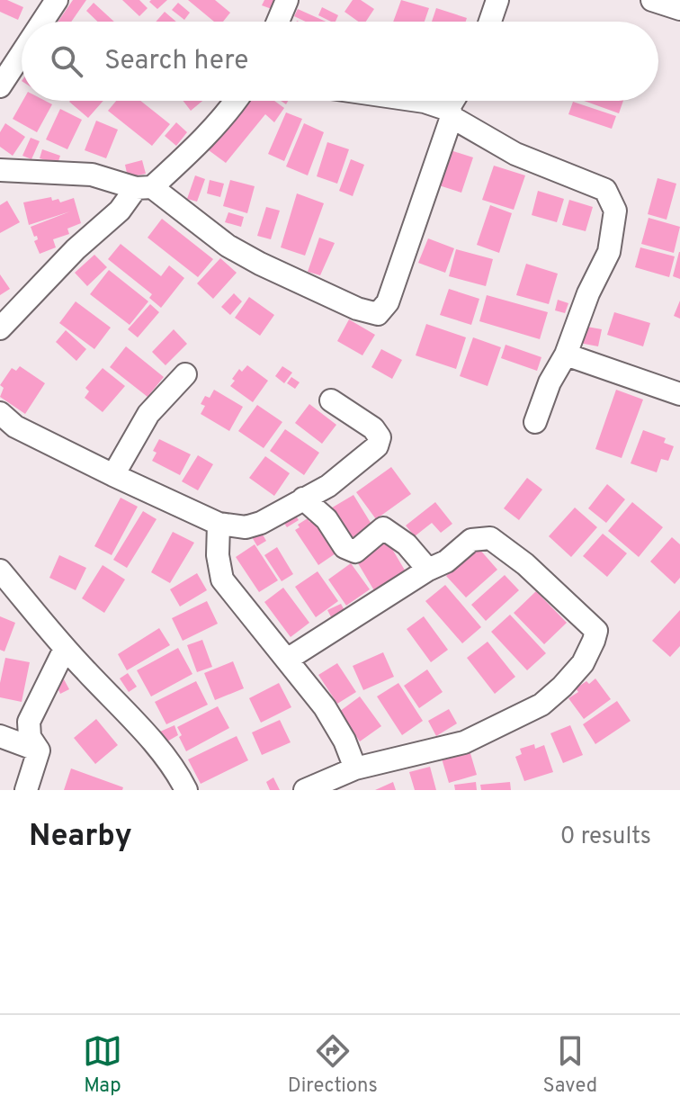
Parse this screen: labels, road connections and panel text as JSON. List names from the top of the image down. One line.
{"page":{"search":"Search here","heading":["Nearby","0 results"],"nav":["Map","Directions","Saved"]}}
